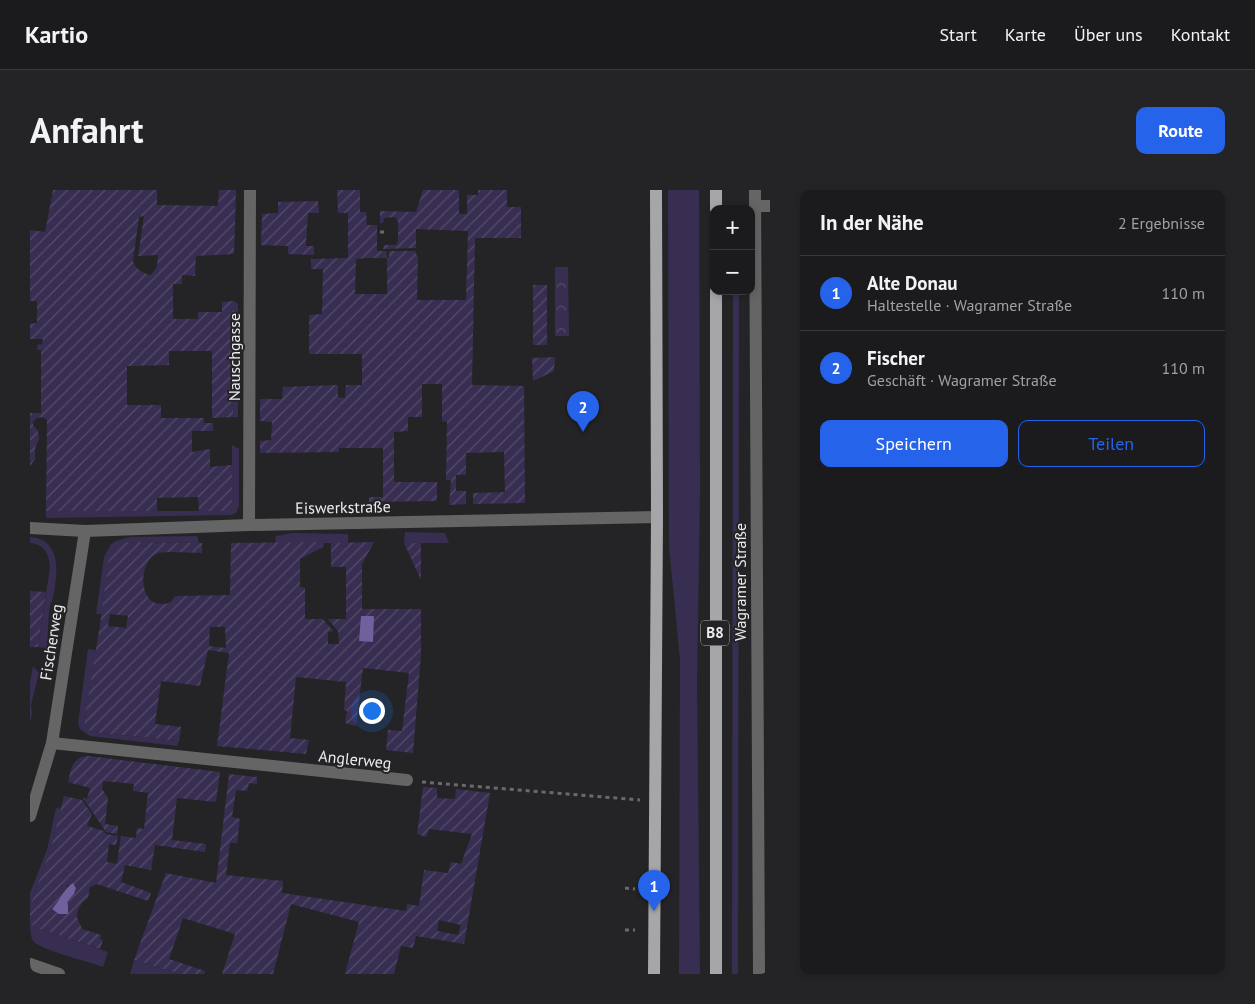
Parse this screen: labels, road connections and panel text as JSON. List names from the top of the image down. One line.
{"streets":{"main road":["Wagramer Straße","B8"],"street":["Nauschgasse","Eiswerkstraße","Fischerweg","Anglerweg"]},"crossings":[["Nauschgasse","Eiswerkstraße"],["Eiswerkstraße","Fischerweg"],["Fischerweg","Anglerweg"]],"page":{"header":"Kartio","nav":["Start","Karte","Über uns","Kontakt"],"title":"Anfahrt","buttons":["Route",["Speichern","Teilen"]],"heading":["In der Nähe","2 Ergebnisse"],"map_buttons":["+","−"],"list":[{"mark":"1","name":"Alte Donau","note":"Haltestelle · Wagramer Straße","value":"110 m"},{"mark":"2","name":"Fischer","note":"Geschäft · Wagramer Straße","value":"110 m"}],"pins":["2","1"]}}
